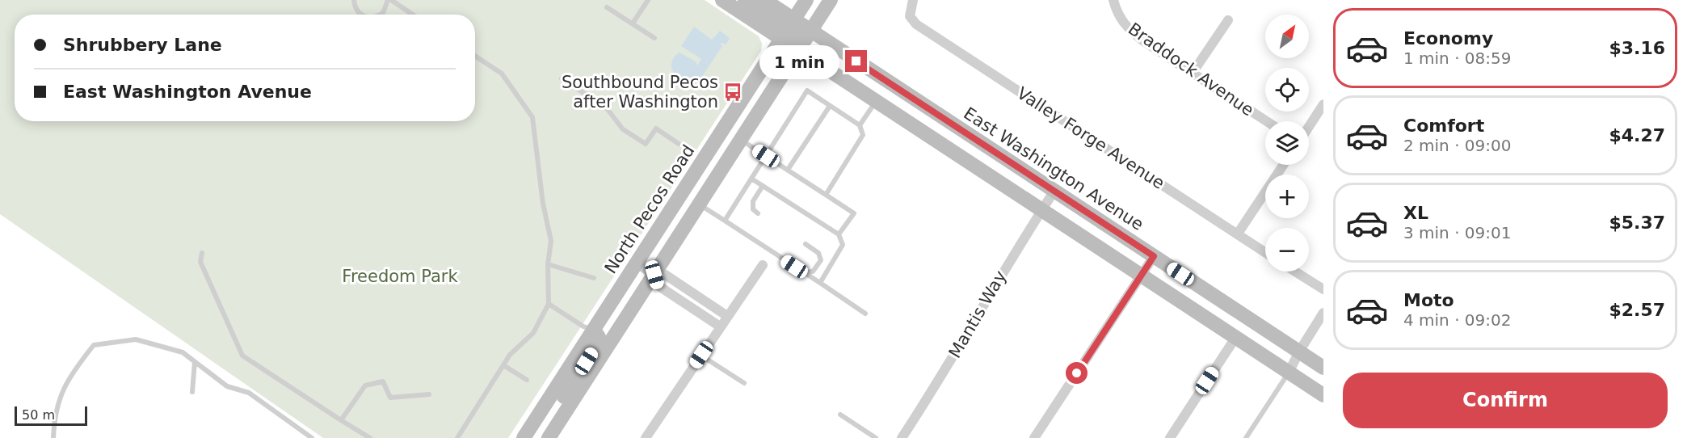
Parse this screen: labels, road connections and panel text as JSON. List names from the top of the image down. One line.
{"streets":{"main road":["East Washington Avenue","North Pecos Road"],"street":["Braddock Avenue","Valley Forge Avenue","Mantis Way"]},"crossings":[["East Washington Avenue","North Pecos Road"],["East Washington Avenue","Mantis Way"]],"parks":["Freedom Park"],"places":{"bus stop":["Southbound Pecos after Washington"]},"scale_bar":"50 m","north":"top right","page":{"list":[{"name":"Economy","note":"1 min · 08:59","value":"$3.16"},{"name":"Comfort","note":"2 min · 09:00","value":"$4.27"},{"name":"XL","note":"3 min · 09:01","value":"$5.37"},{"name":"Moto","note":"4 min · 09:02","value":"$2.57"}],"map_buttons":["+","−"],"banner":["Shrubbery Lane","East Washington Avenue"],"bubble":"1 min","buttons":"Confirm","scale":"50 m"}}
